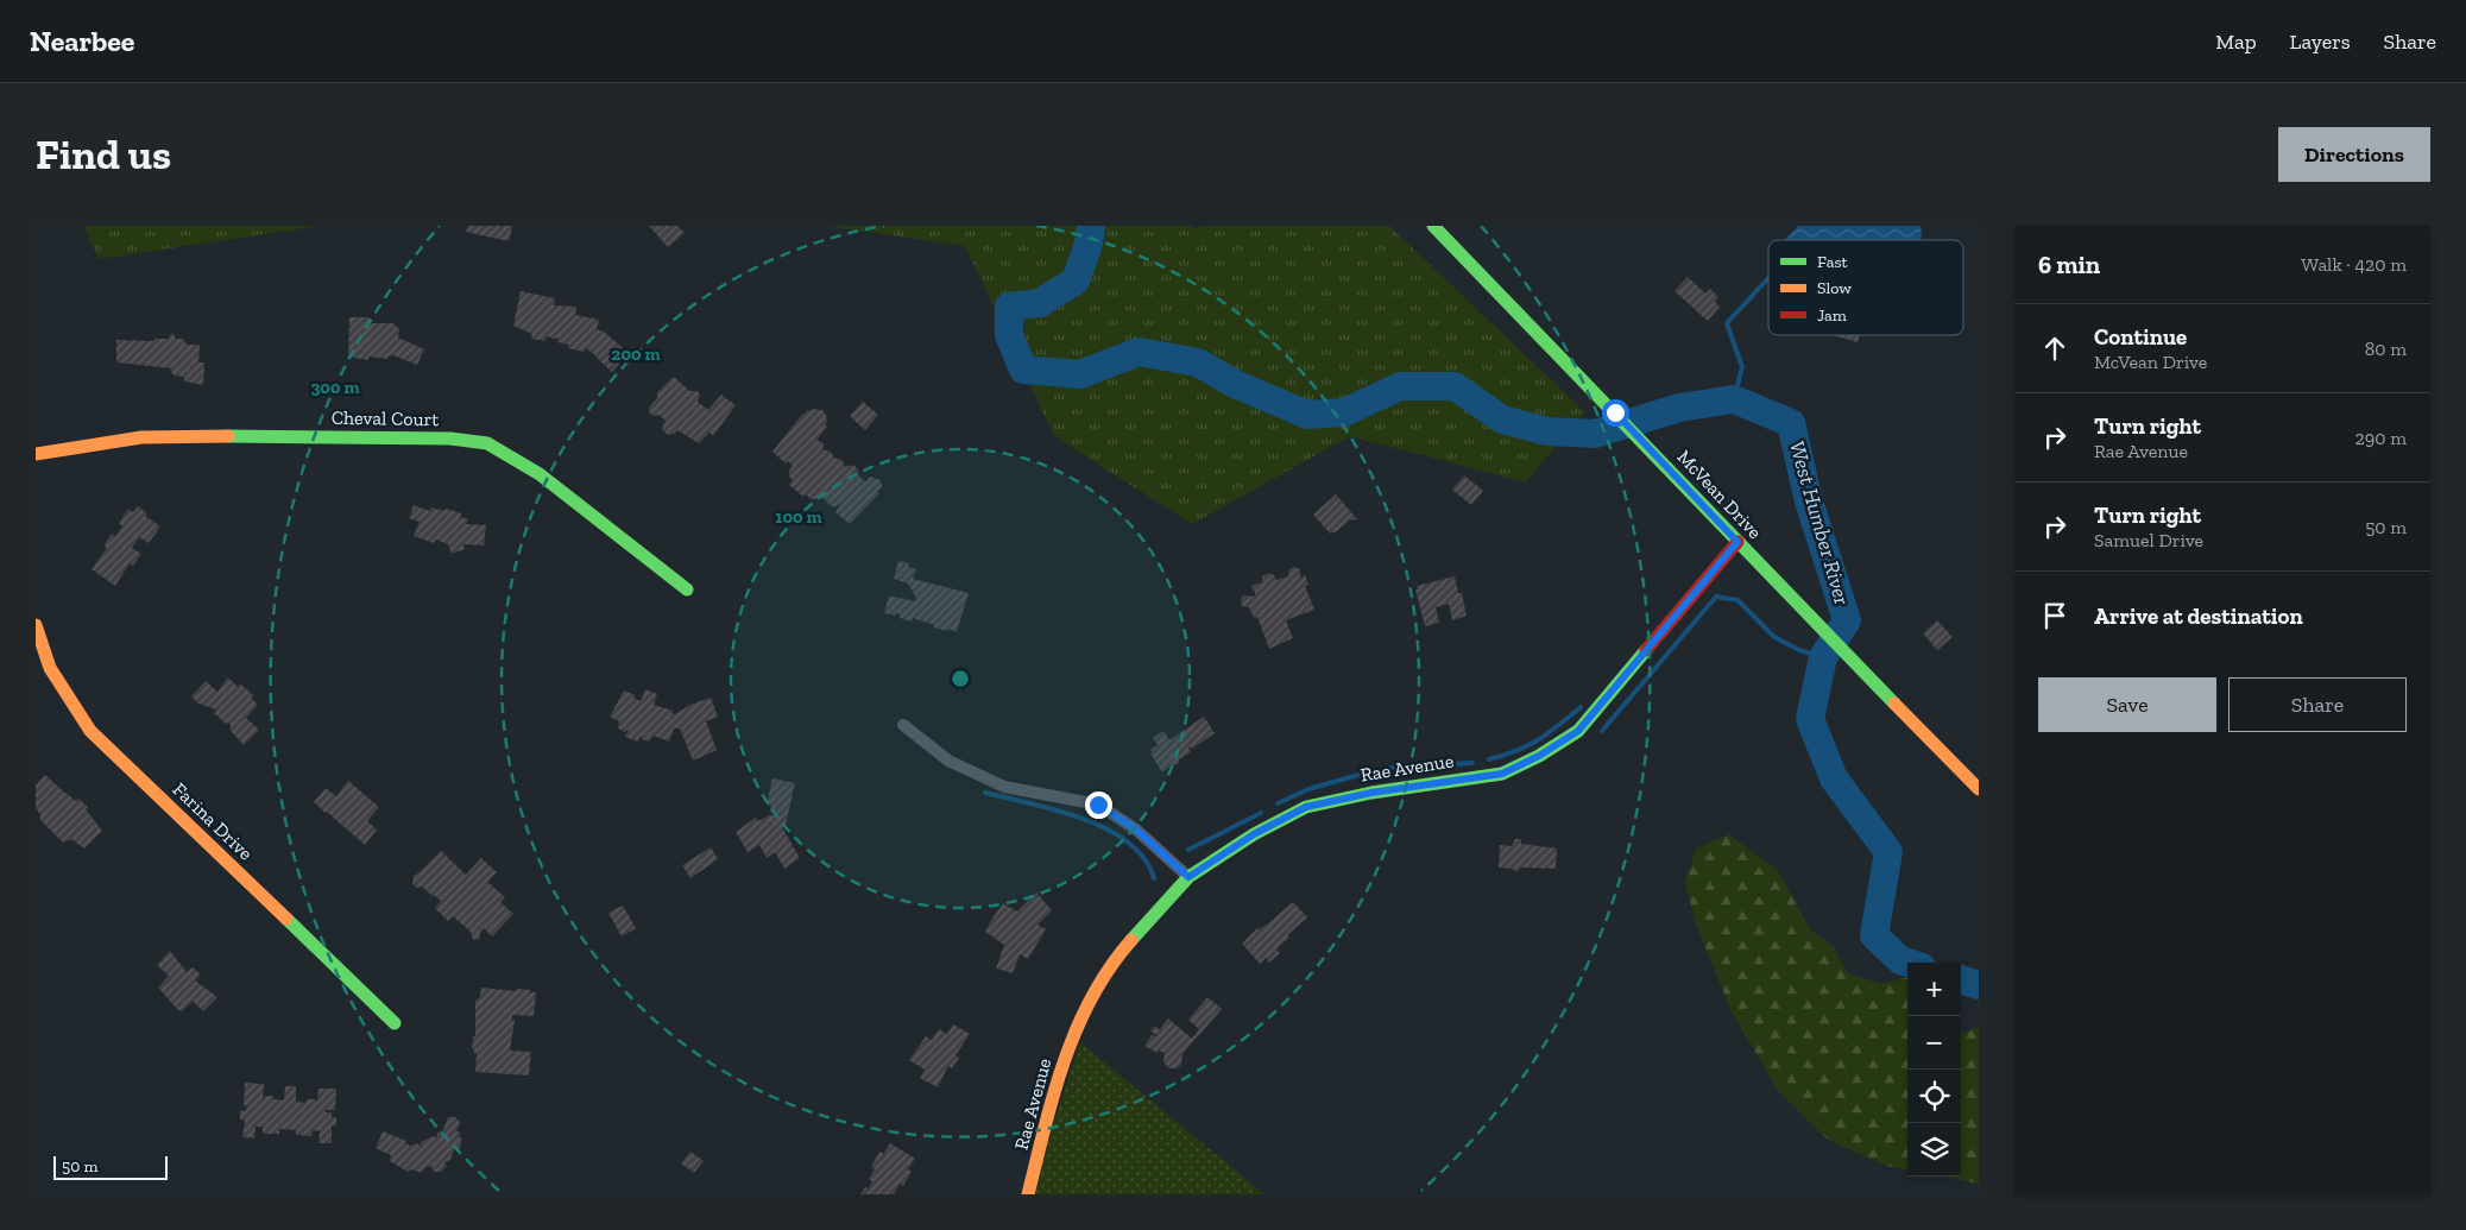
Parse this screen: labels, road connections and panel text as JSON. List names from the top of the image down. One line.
{"streets":{"street":["Cheval Court","McVean Drive","Rae Avenue","Farina Drive"]},"crossings":[["McVean Drive","Rae Avenue"]],"water":["West Humber River"],"legend":["Fast","Slow","Jam"],"scale_bar":"50 m","page":{"header":"Nearbee","nav":["Map","Layers","Share"],"buttons":["Directions",["Save","Share"]],"title":"Find us","heading":["6 min","Walk · 420 m"],"list":[["Continue","McVean Drive","80 m"],["Turn right","Rae Avenue","290 m"],["Turn right","Samuel Drive","50 m"],"Arrive at destination"],"map_buttons":["+","−"],"scale":"50 m"},"rings":["200 m","300 m","100 m"]}
